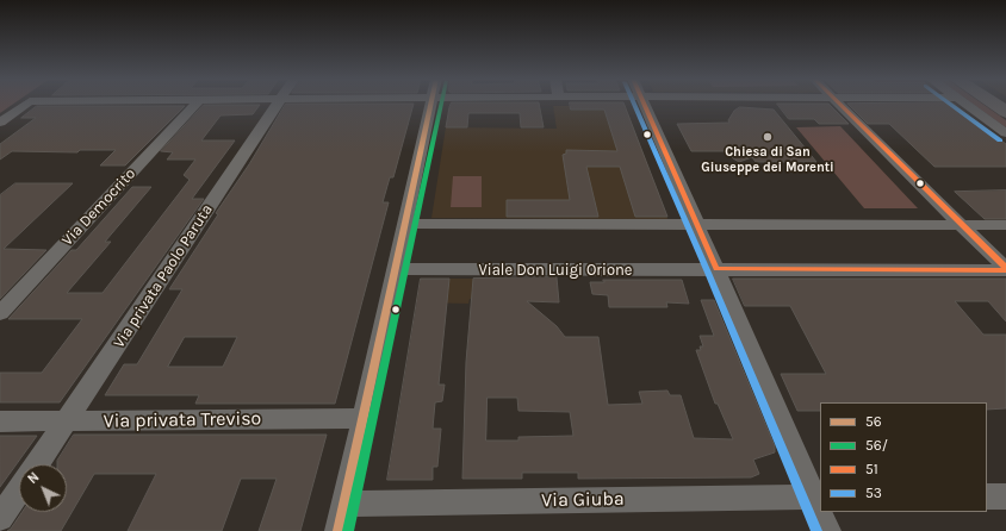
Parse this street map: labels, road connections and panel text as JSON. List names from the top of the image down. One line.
{"streets":{"street":["Via Democrito","Viale Don Luigi Orione","Via privata Paolo Paruta","Via privata Treviso","Via Giuba"]},"crossings":[["Via privata Paolo Paruta","Via privata Treviso"]],"places":["Chiesa di San Giuseppe dei Morenti"],"lines":["transit line 56","transit line 56/","transit line 51","transit line 53"],"legend":["56","56/","51","53"],"north":"top left"}
